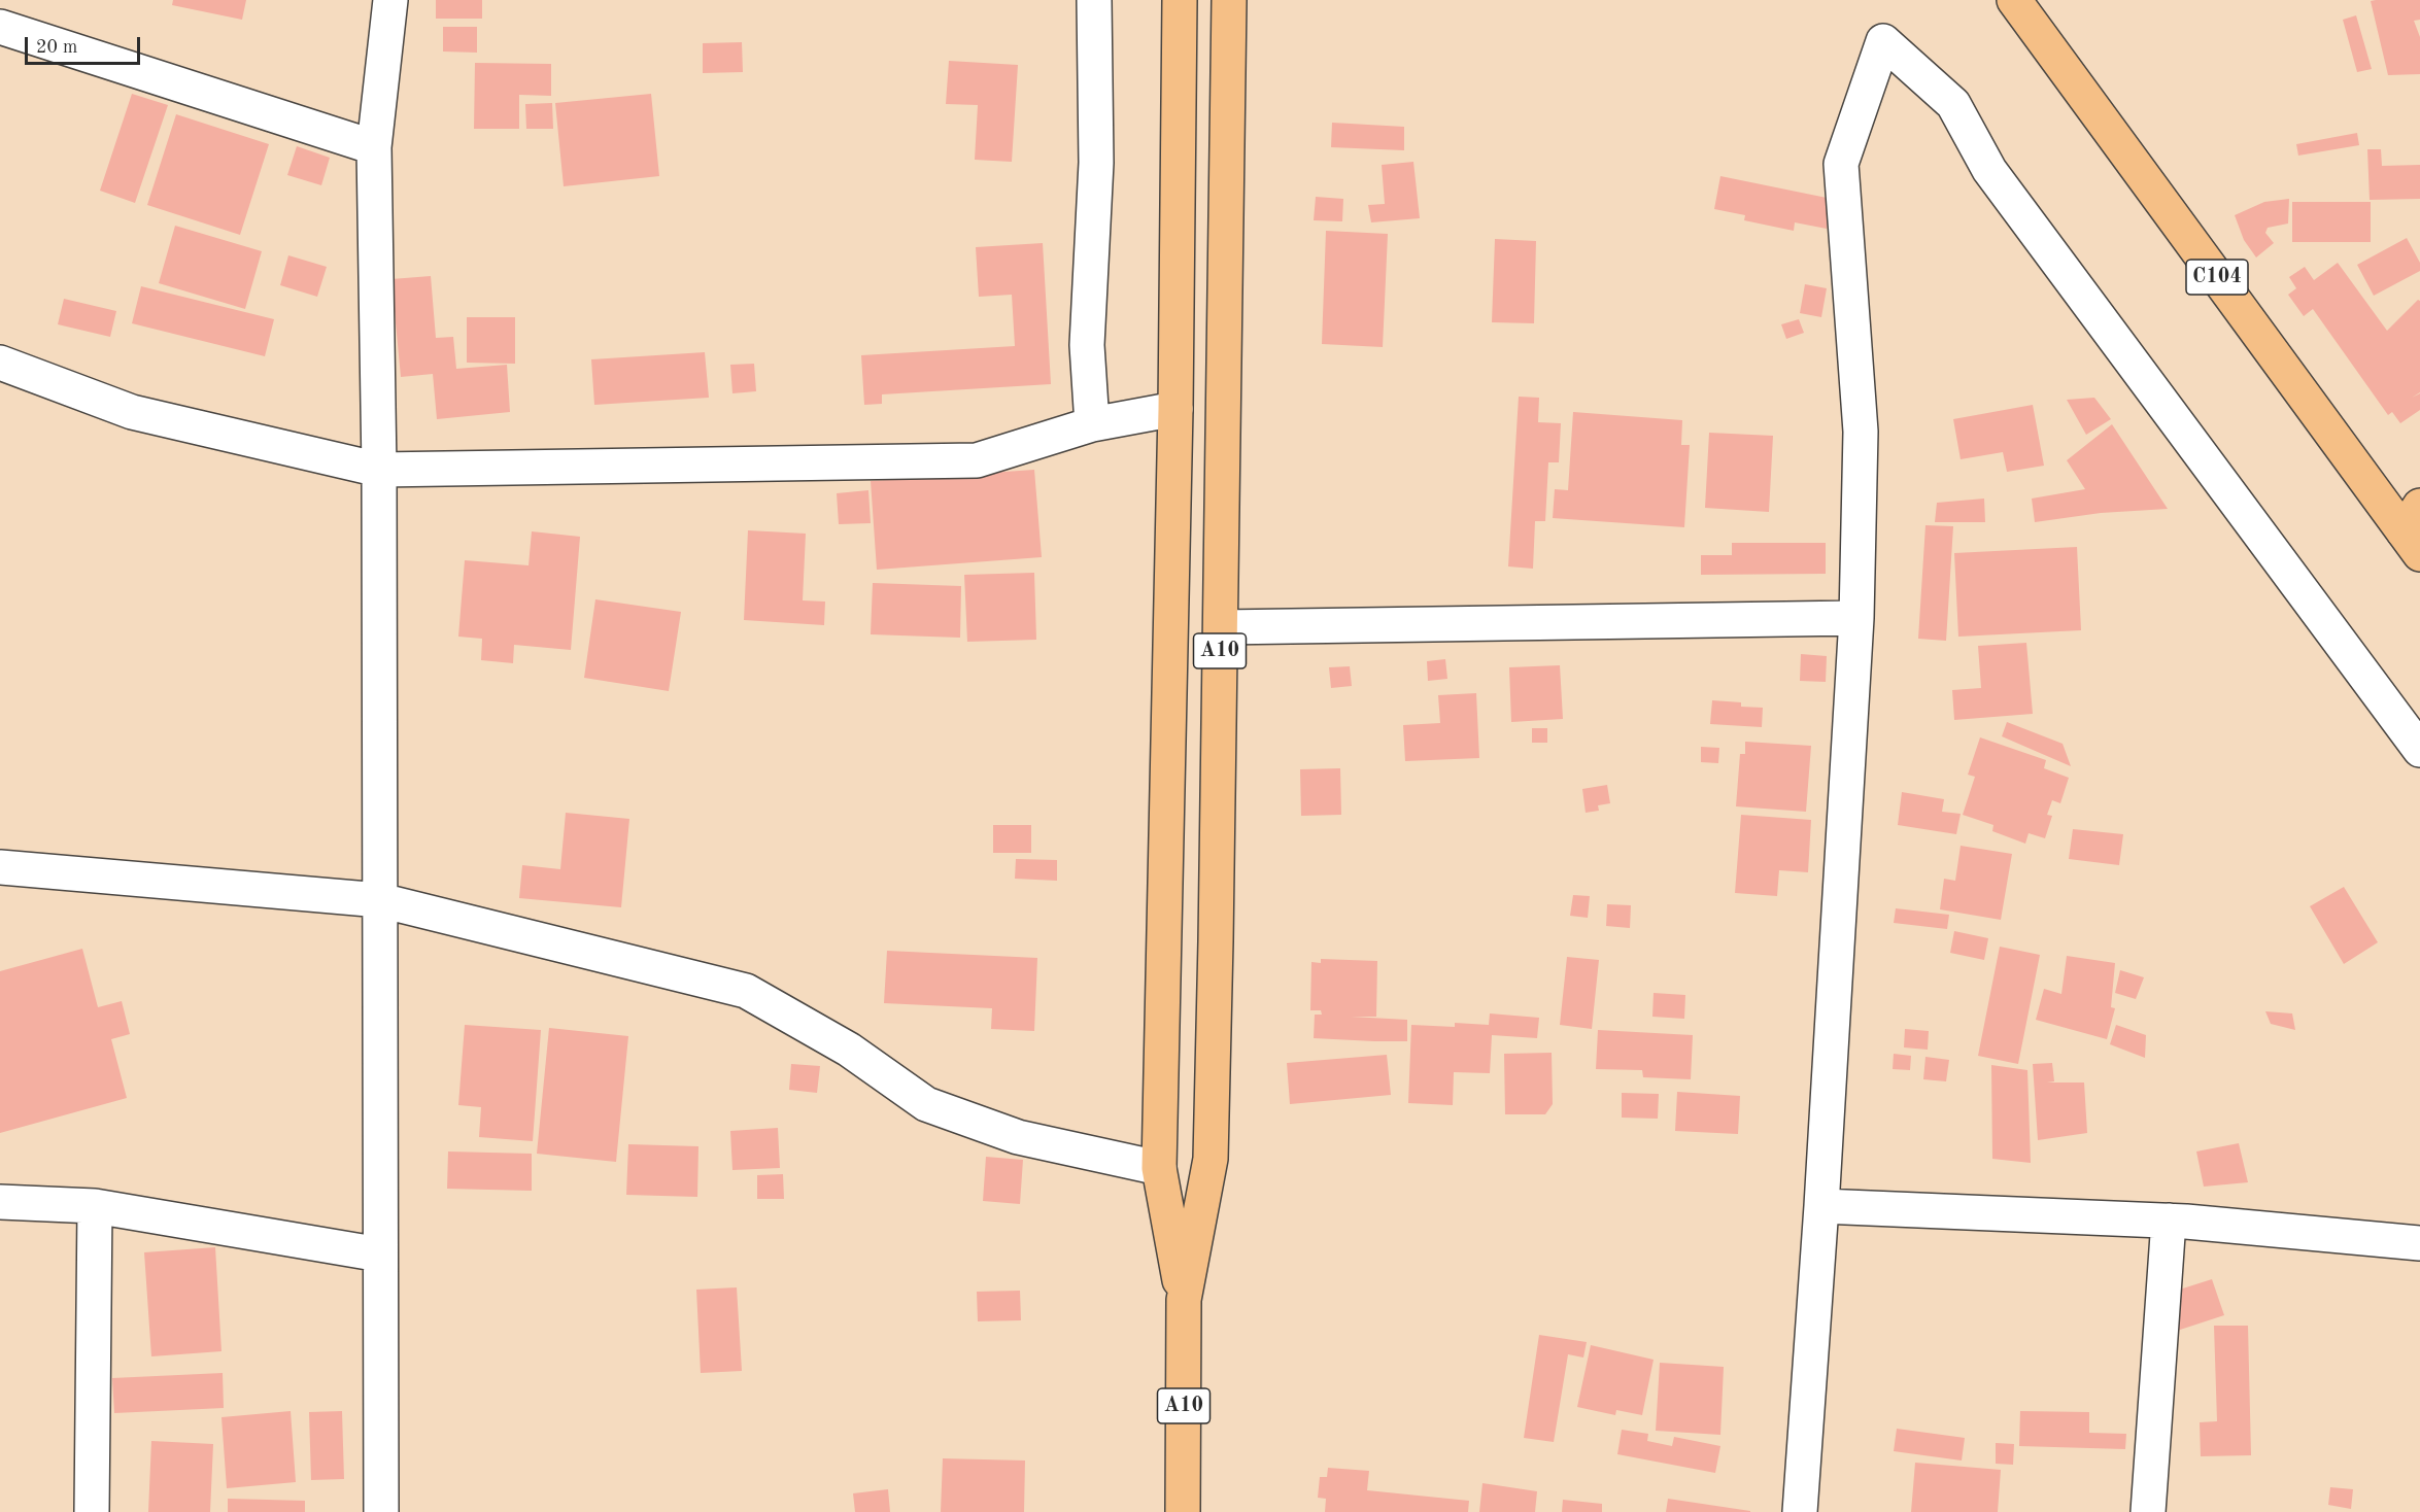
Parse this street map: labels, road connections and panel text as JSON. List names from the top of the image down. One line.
{"streets":{"highway":["C104","A10"]},"scale_bar":"20 m"}
